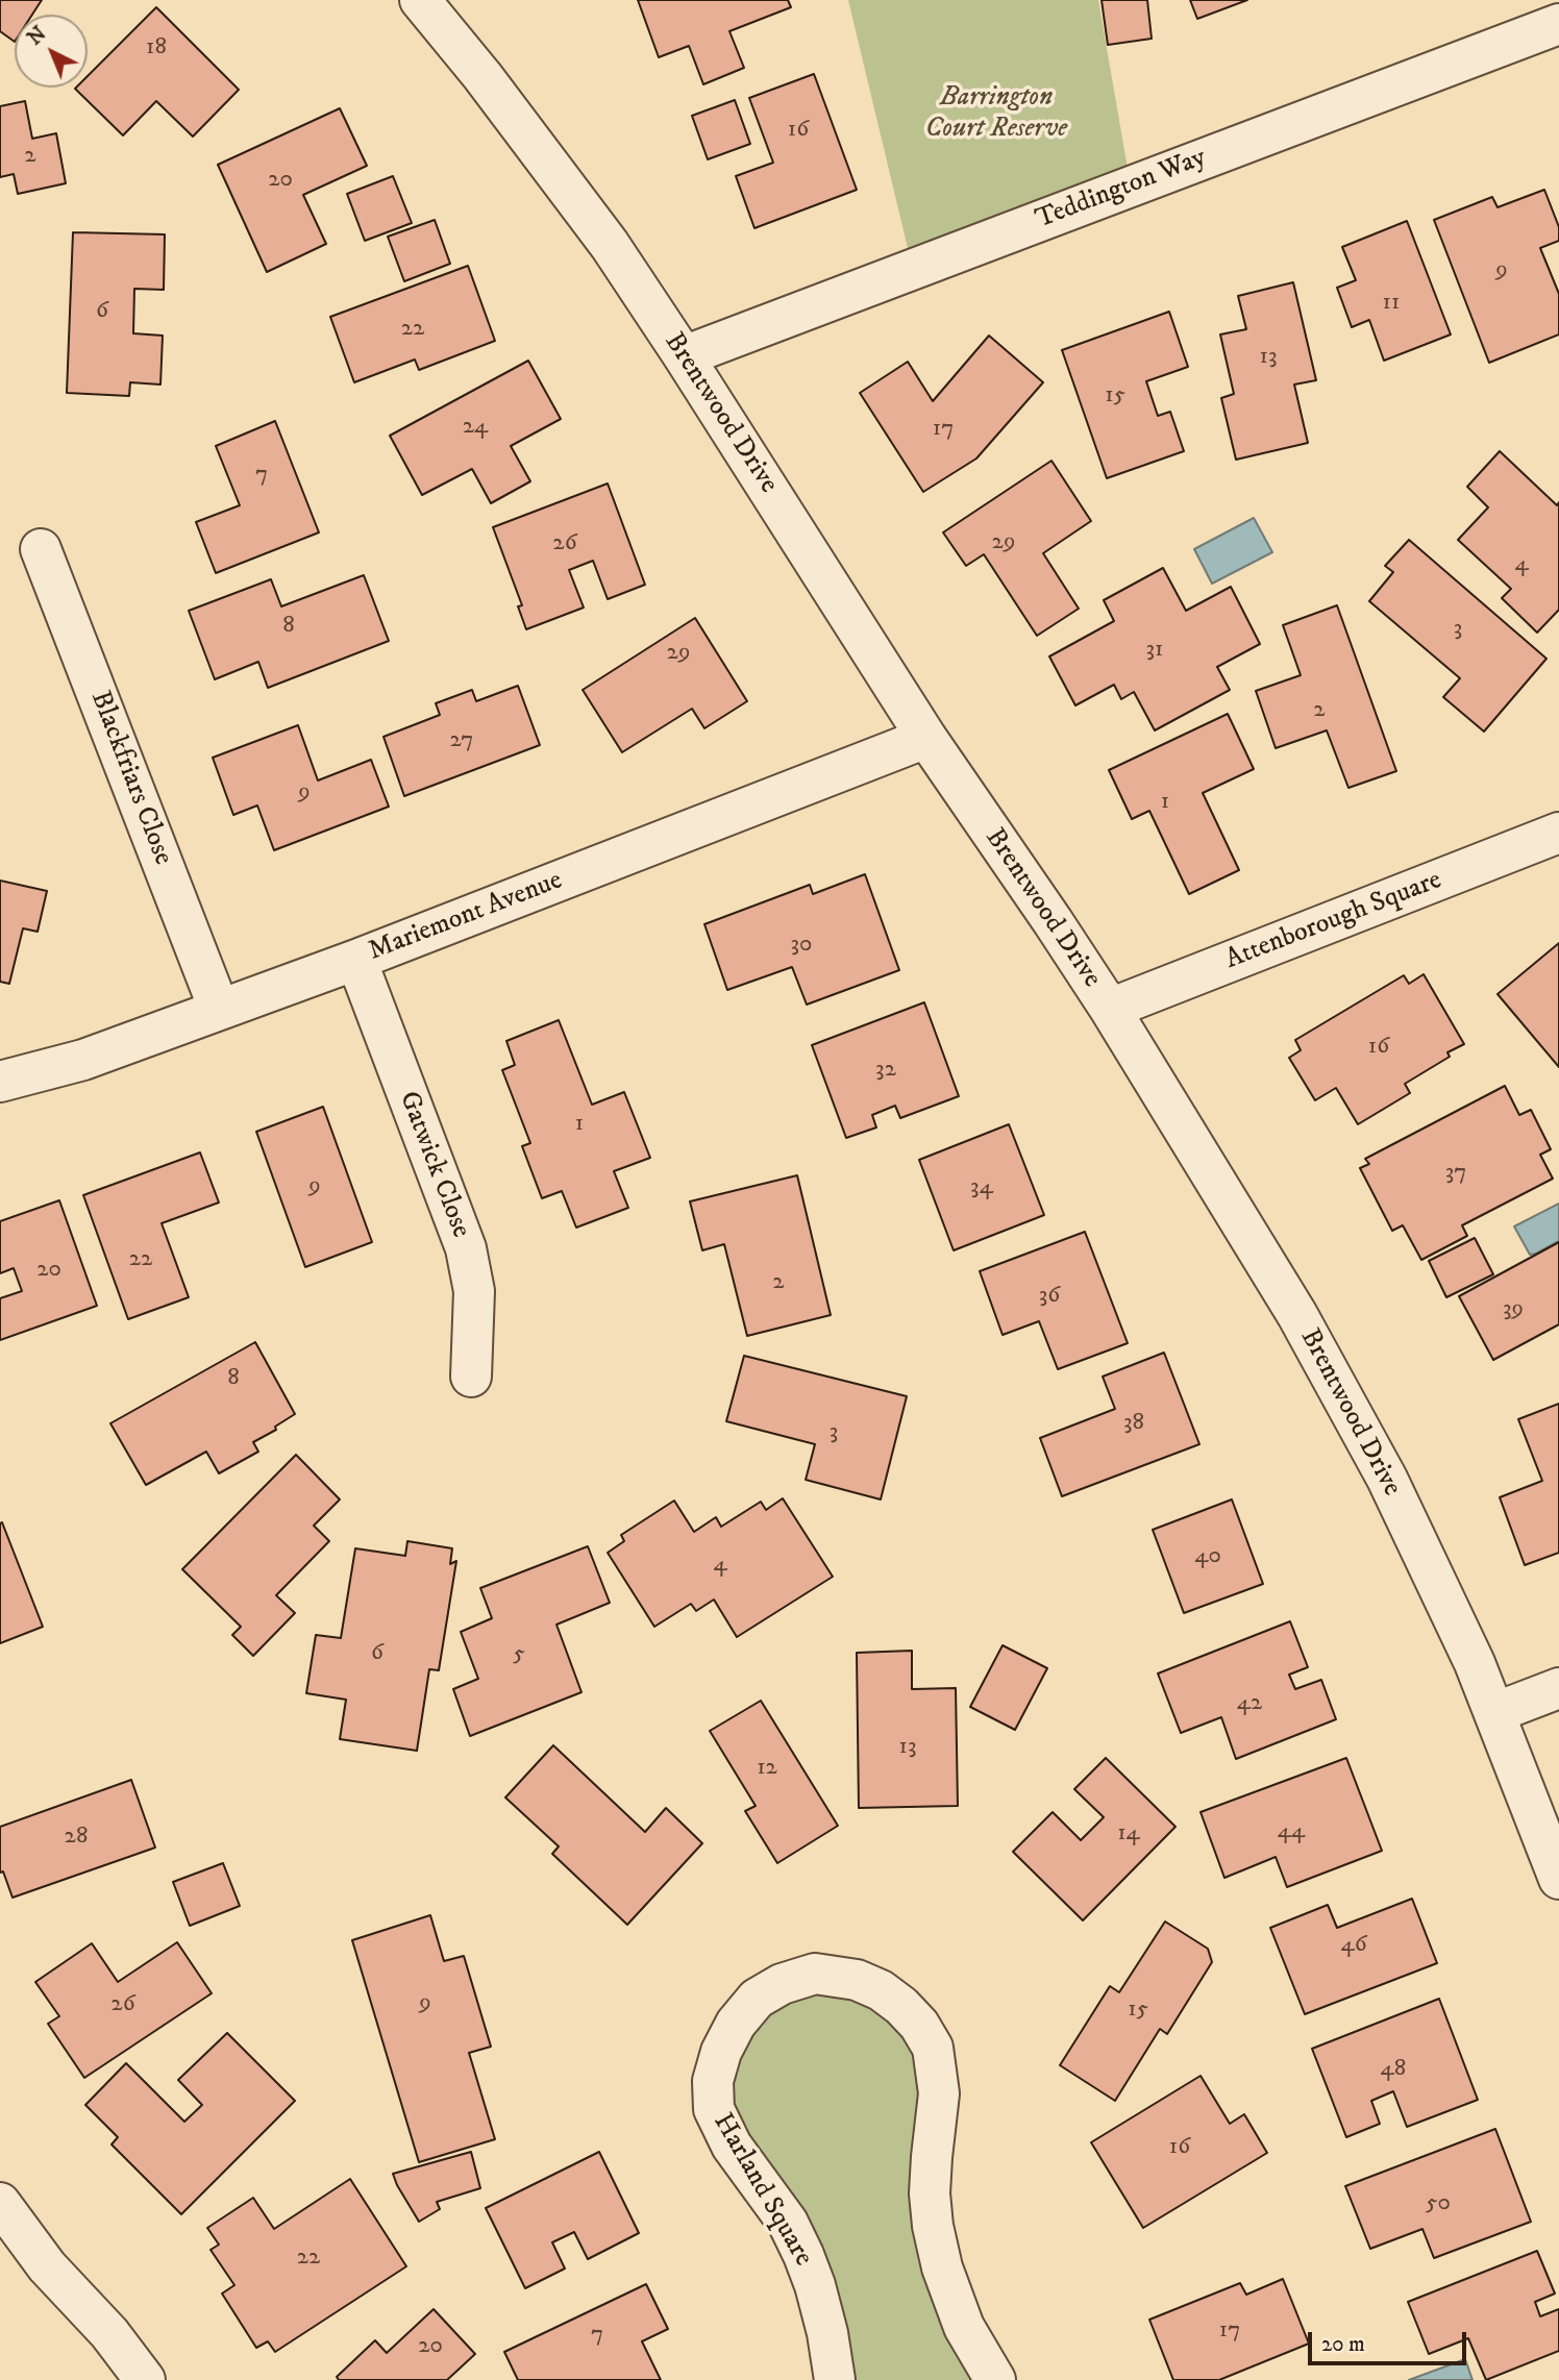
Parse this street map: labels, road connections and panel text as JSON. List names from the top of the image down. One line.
{"streets":{"street":["Teddington Way","Brentwood Drive","Blackfriars Close","Mariemont Avenue","Attenborough Square","Gatwick Close","Harland Square"]},"crossings":[["Teddington Way","Brentwood Drive"],["Brentwood Drive","Mariemont Avenue"],["Brentwood Drive","Attenborough Square"],["Blackfriars Close","Mariemont Avenue"],["Mariemont Avenue","Gatwick Close"]],"parks":["Barrington Court Reserve"],"house_numbers":["18","16","2","20","9","11","6","22","13","15","24","17","7","29","26","4","8","3","31","29","2","27","9","1","30","16","32","1","37","9","34","22","20","2","36","39","8","38","3","40","4","6","5","42","13","12","44","14","28","46","9","26","15","48","16","50","22","17","7","20"],"scale_bar":"20 m","north":"top left"}
